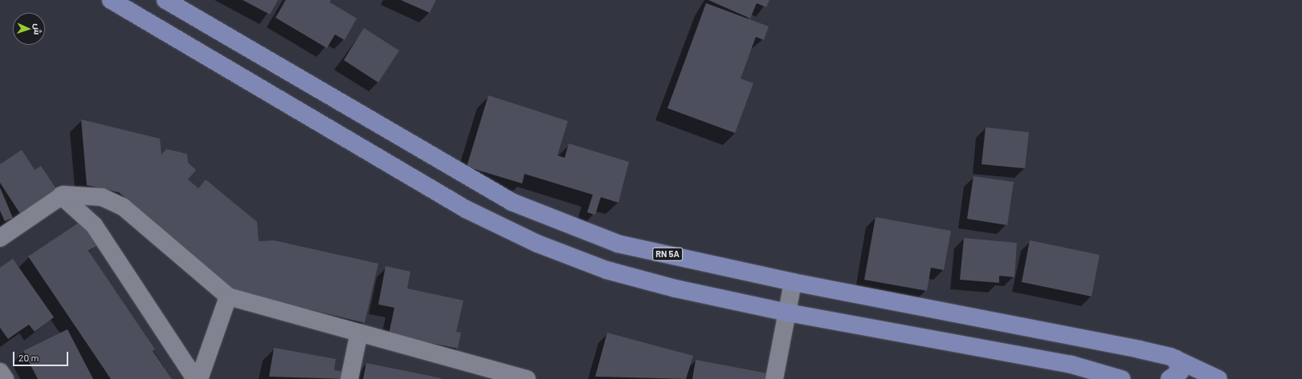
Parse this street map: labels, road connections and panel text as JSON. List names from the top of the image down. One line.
{"streets":{"main road":["RN 5A"]},"scale_bar":"20 m","north":"right"}
